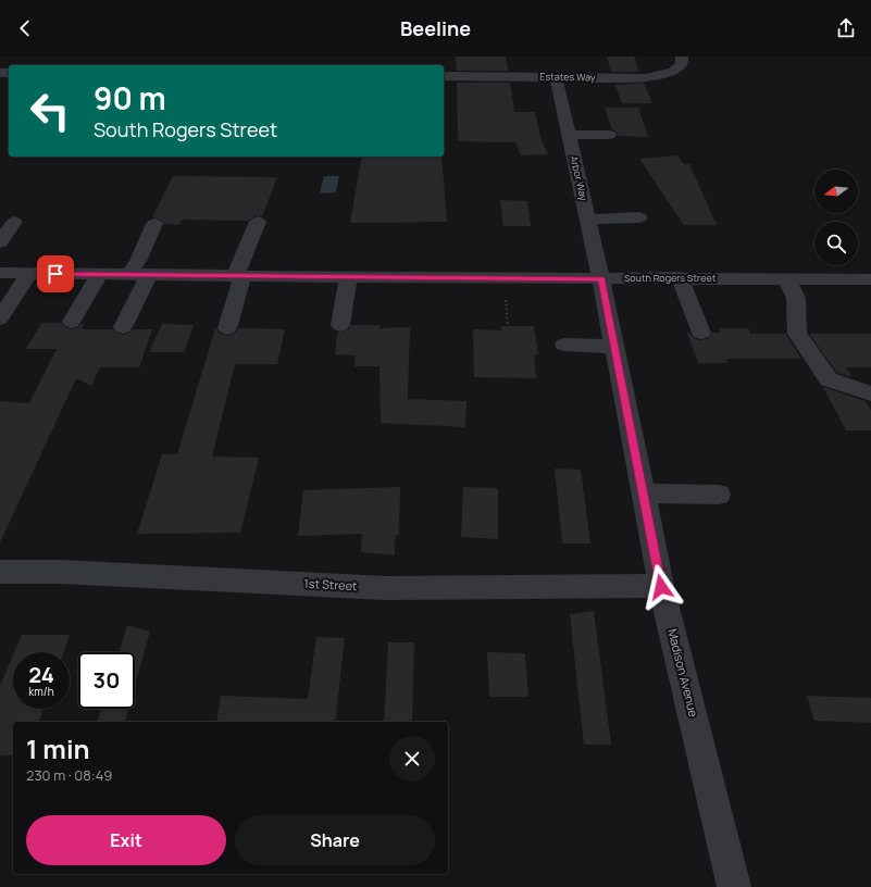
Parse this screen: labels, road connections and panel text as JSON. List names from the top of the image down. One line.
{"streets":{"street":["Estates Way","Arbor Way","South Rogers Street","1st Street","Madison Avenue"]},"crossings":[["Estates Way","Arbor Way"],["Arbor Way","South Rogers Street"],["Arbor Way","Madison Avenue"],["South Rogers Street","Madison Avenue"],["1st Street","Madison Avenue"]],"north":"left","page":{"header":"Beeline","turn":["90 m","South Rogers Street"],"speed":"24 km/h","limit":"30","heading":["1 min","230 m · 08:49"],"buttons":["Exit","Share"]}}
